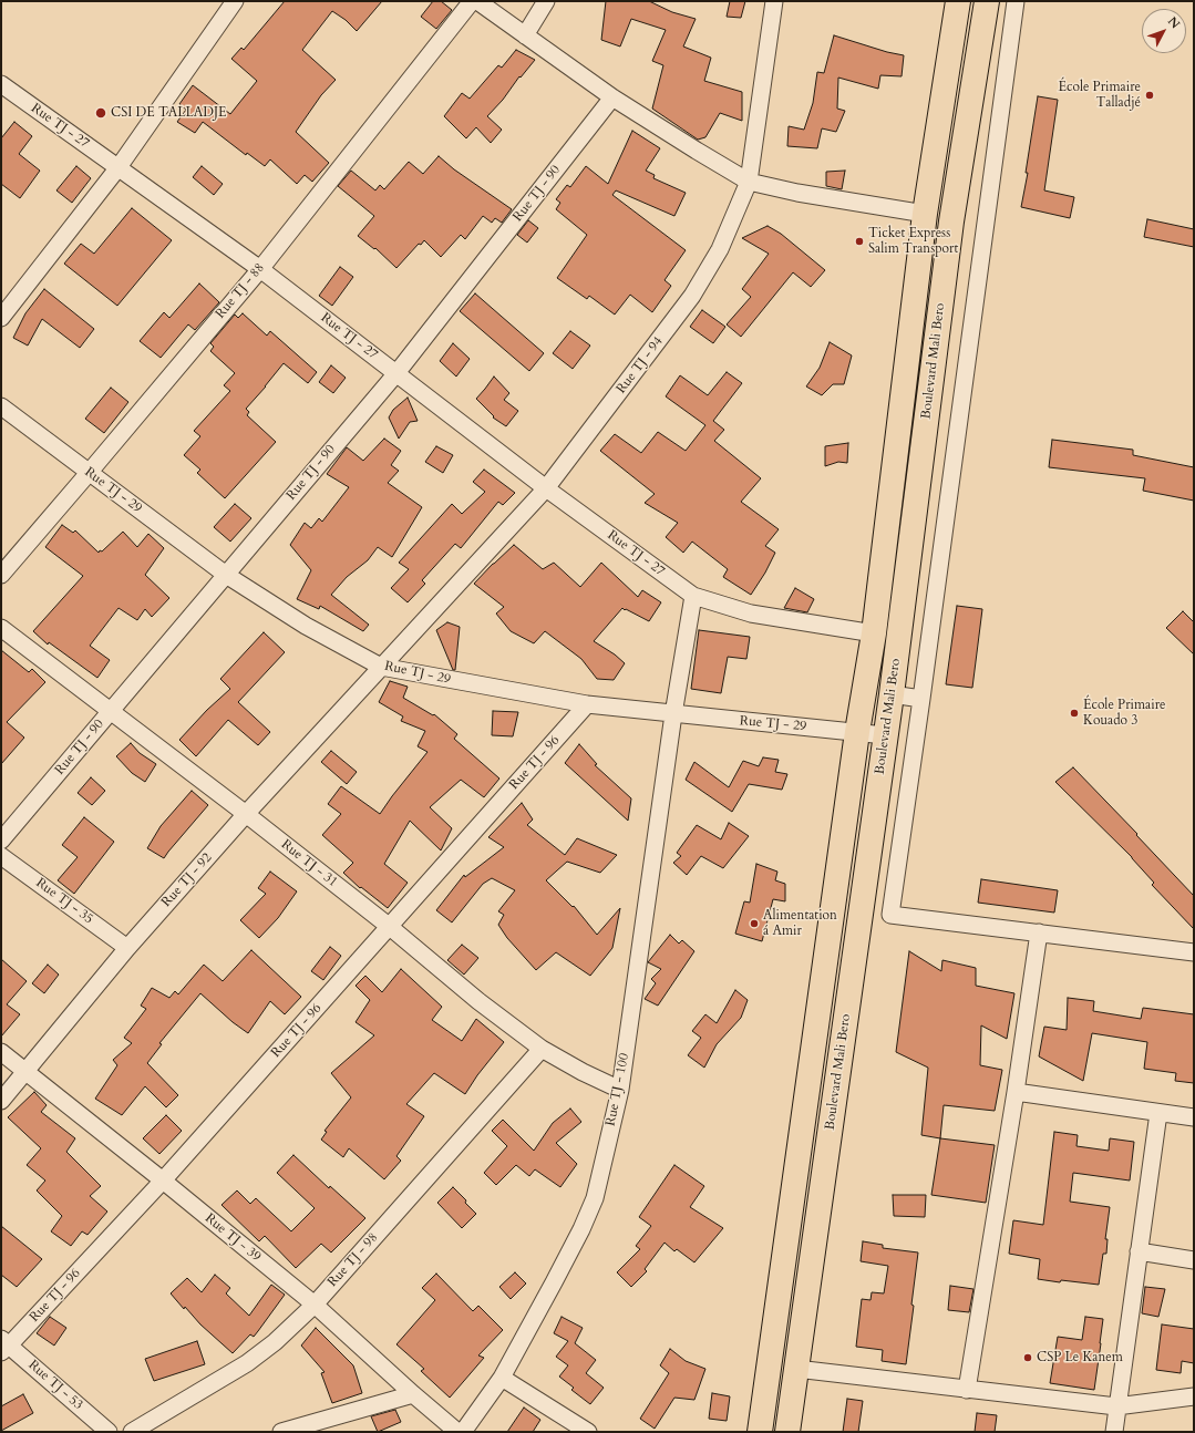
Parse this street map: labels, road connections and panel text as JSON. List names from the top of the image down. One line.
{"streets":{"main road":["Boulevard Mali Bero"],"street":["Rue TJ - 27","Rue TJ - 90","Rue TJ - 88","Rue TJ - 94","Rue TJ - 29","Rue TJ - 96","Rue TJ - 31","Rue TJ - 92","Rue TJ - 35","Rue TJ - 100","Rue TJ - 39","Rue TJ - 98","Rue TJ - 53"]},"crossings":[["Rue TJ - 27","Rue TJ - 90"],["Rue TJ - 27","Rue TJ - 88"],["Rue TJ - 27","Boulevard Mali Bero"],["Rue TJ - 27","Rue TJ - 94"],["Rue TJ - 90","Rue TJ - 29"],["Rue TJ - 90","Rue TJ - 31"],["Rue TJ - 88","Rue TJ - 29"],["Boulevard Mali Bero","Rue TJ - 29"],["Rue TJ - 94","Rue TJ - 29"],["Rue TJ - 94","Rue TJ - 92"],["Rue TJ - 29","Rue TJ - 96"],["Rue TJ - 29","Rue TJ - 92"],["Rue TJ - 29","Rue TJ - 100"],["Rue TJ - 96","Rue TJ - 31"],["Rue TJ - 96","Rue TJ - 39"],["Rue TJ - 96","Rue TJ - 53"],["Rue TJ - 31","Rue TJ - 92"],["Rue TJ - 31","Rue TJ - 100"],["Rue TJ - 31","Rue TJ - 98"],["Rue TJ - 92","Rue TJ - 35"],["Rue TJ - 92","Rue TJ - 39"],["Rue TJ - 39","Rue TJ - 98"]],"places":["École Primaire Talladjé","CSI DE TALLADJE","Ticket Express Salim Transport","École Primaire Kouado 3","Alimentation á Amir","CSP Le Kanem"],"north":"top right"}
